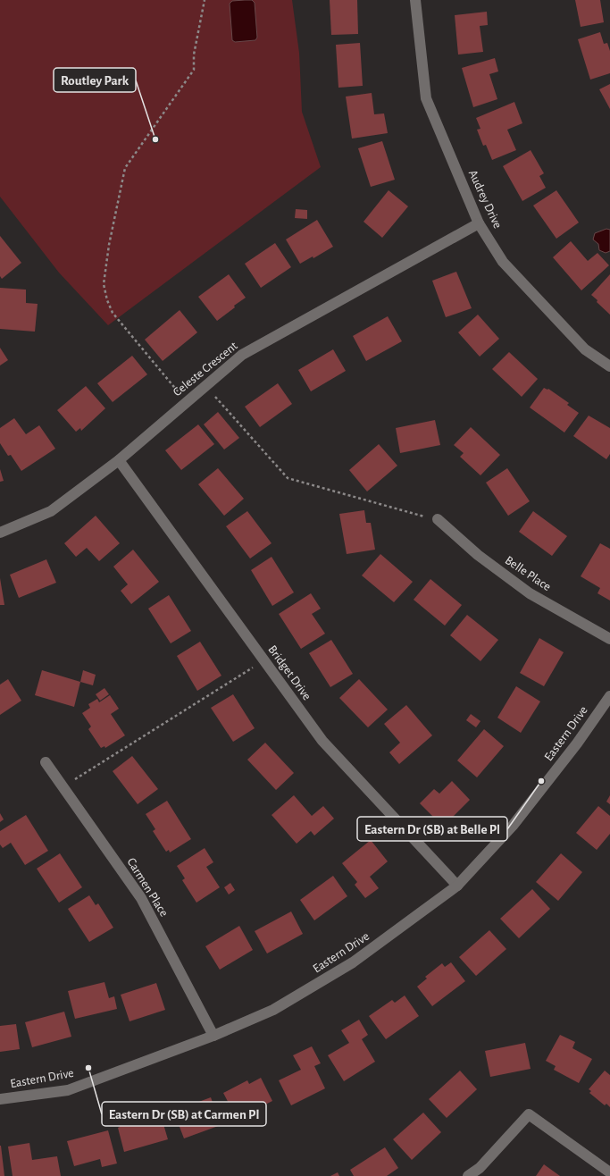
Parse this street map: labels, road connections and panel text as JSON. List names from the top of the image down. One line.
{"streets":{"street":["Audrey Drive","Celeste Crescent","Belle Place","Bridget Drive","Eastern Drive","Carmen Place"]},"crossings":[["Audrey Drive","Celeste Crescent"],["Celeste Crescent","Bridget Drive"],["Bridget Drive","Eastern Drive"],["Eastern Drive","Carmen Place"]],"places":["Routley Park","Eastern Dr (SB) at Belle Pl","Eastern Dr (SB) at Carmen Pl"]}
